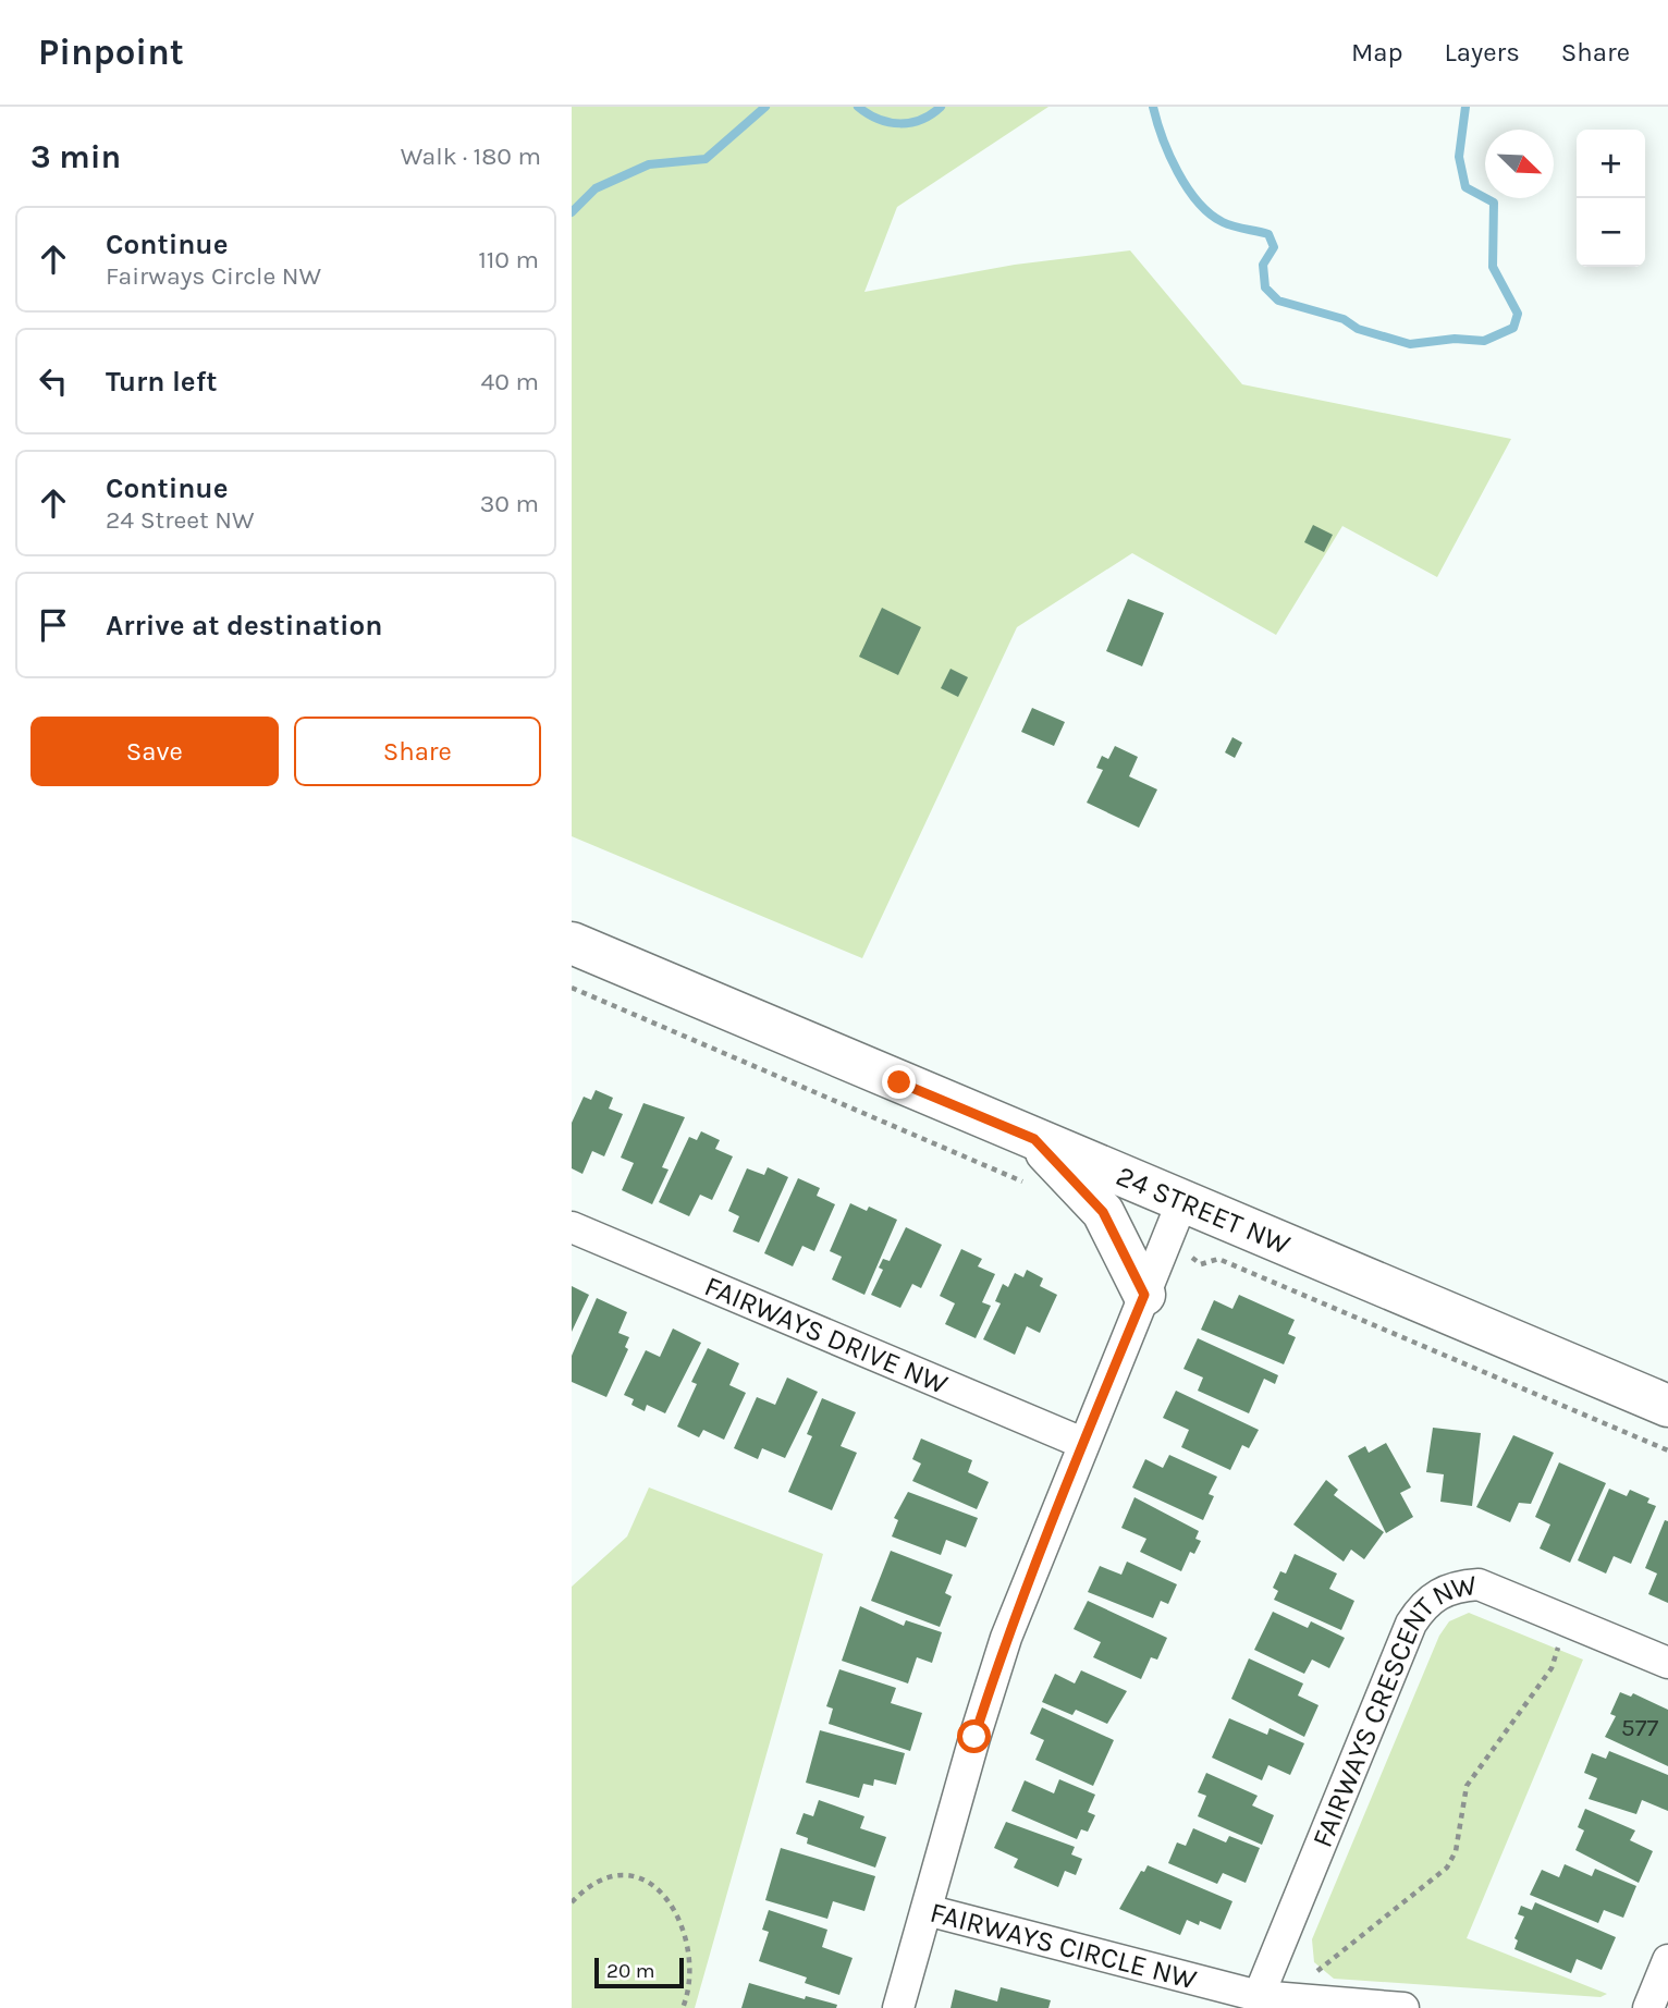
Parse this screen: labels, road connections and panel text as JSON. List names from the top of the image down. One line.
{"streets":{"street":["24 STREET NW","FAIRWAYS DRIVE NW","FAIRWAYS CRESCENT NW","FAIRWAYS CIRCLE NW"]},"crossings":[["24 STREET NW","FAIRWAYS CIRCLE NW"],["FAIRWAYS DRIVE NW","FAIRWAYS CIRCLE NW"],["FAIRWAYS CRESCENT NW","FAIRWAYS CIRCLE NW"]],"house_numbers":["577"],"scale_bar":"20 m","north":"bottom right","page":{"header":"Pinpoint","nav":["Map","Layers","Share"],"heading":["3 min","Walk · 180 m"],"map_buttons":["+","−"],"list":[["Continue","Fairways Circle NW","110 m"],["Turn left","40 m"],["Continue","24 Street NW","30 m"],"Arrive at destination"],"buttons":["Save","Share"],"scale":"20 m"}}
